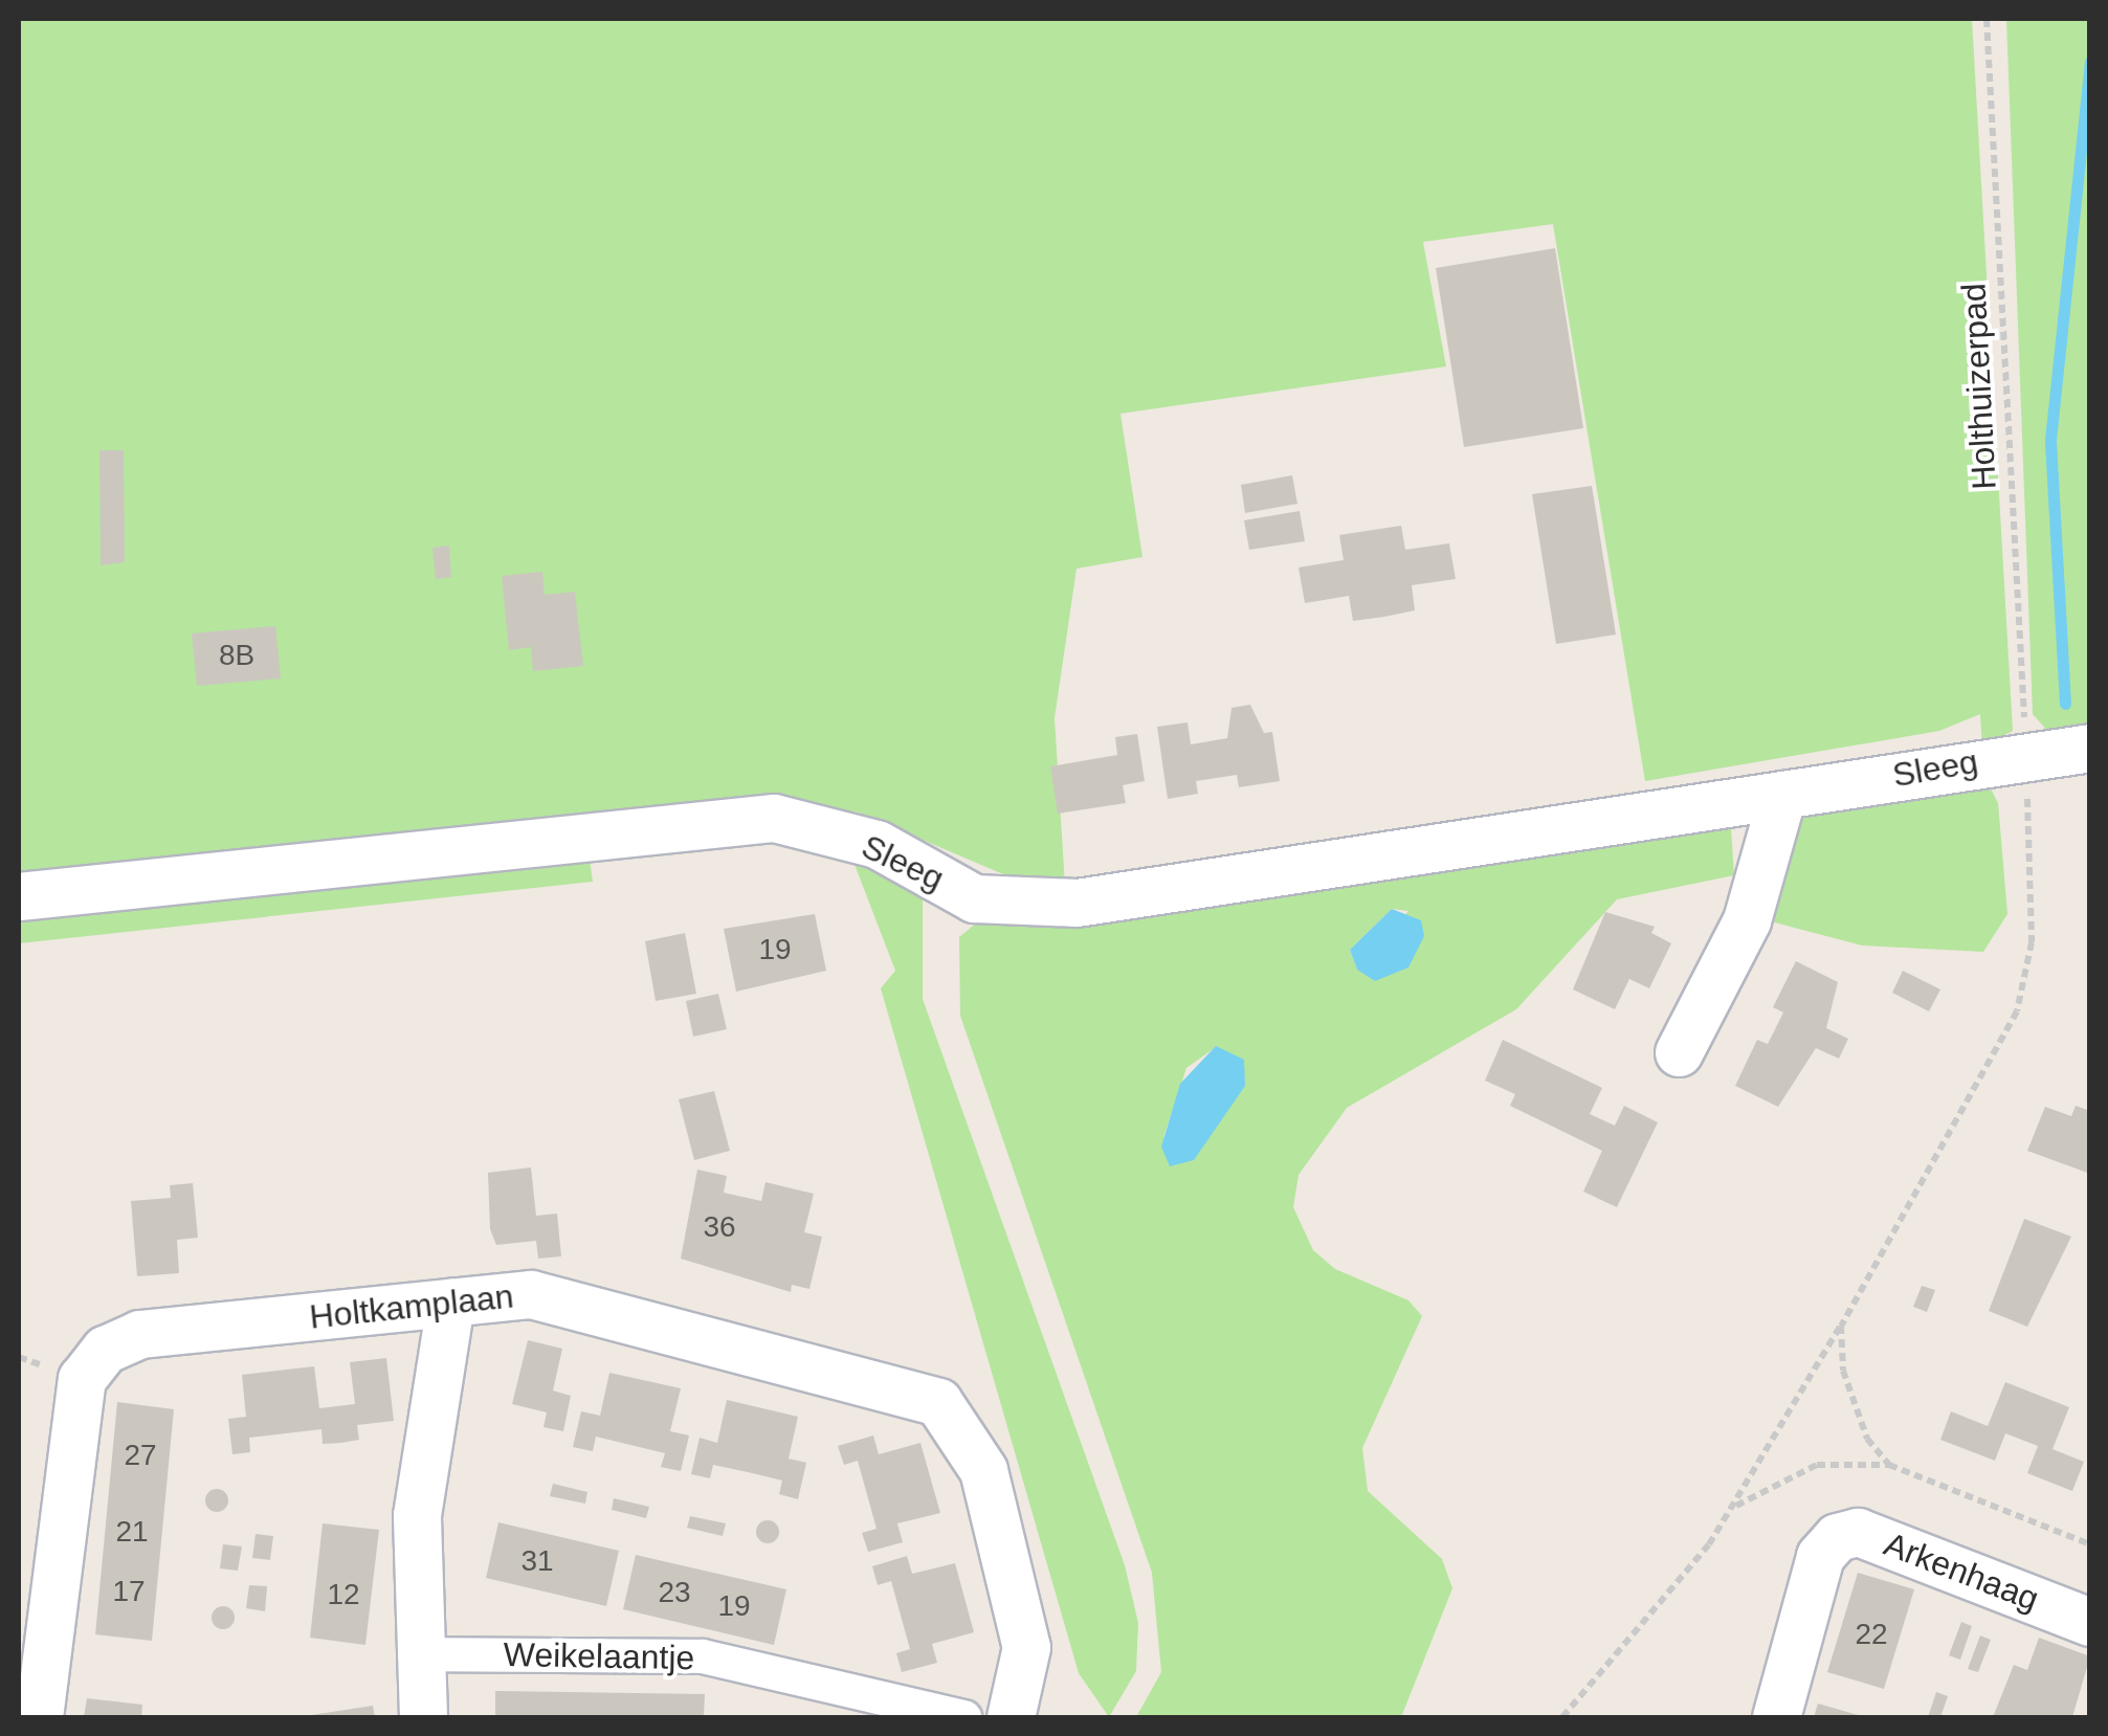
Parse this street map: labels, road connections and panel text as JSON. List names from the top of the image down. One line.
{"streets":{"street":["Sleeg","Holtkamplaan","Arkenhaag","Weikelaantje"],"path":["Holthuizerpad"]},"crossings":[["Holthuizerpad","Sleeg"]],"house_numbers":["8B","19","36","27","21","31","17","23","12","19","22"]}
